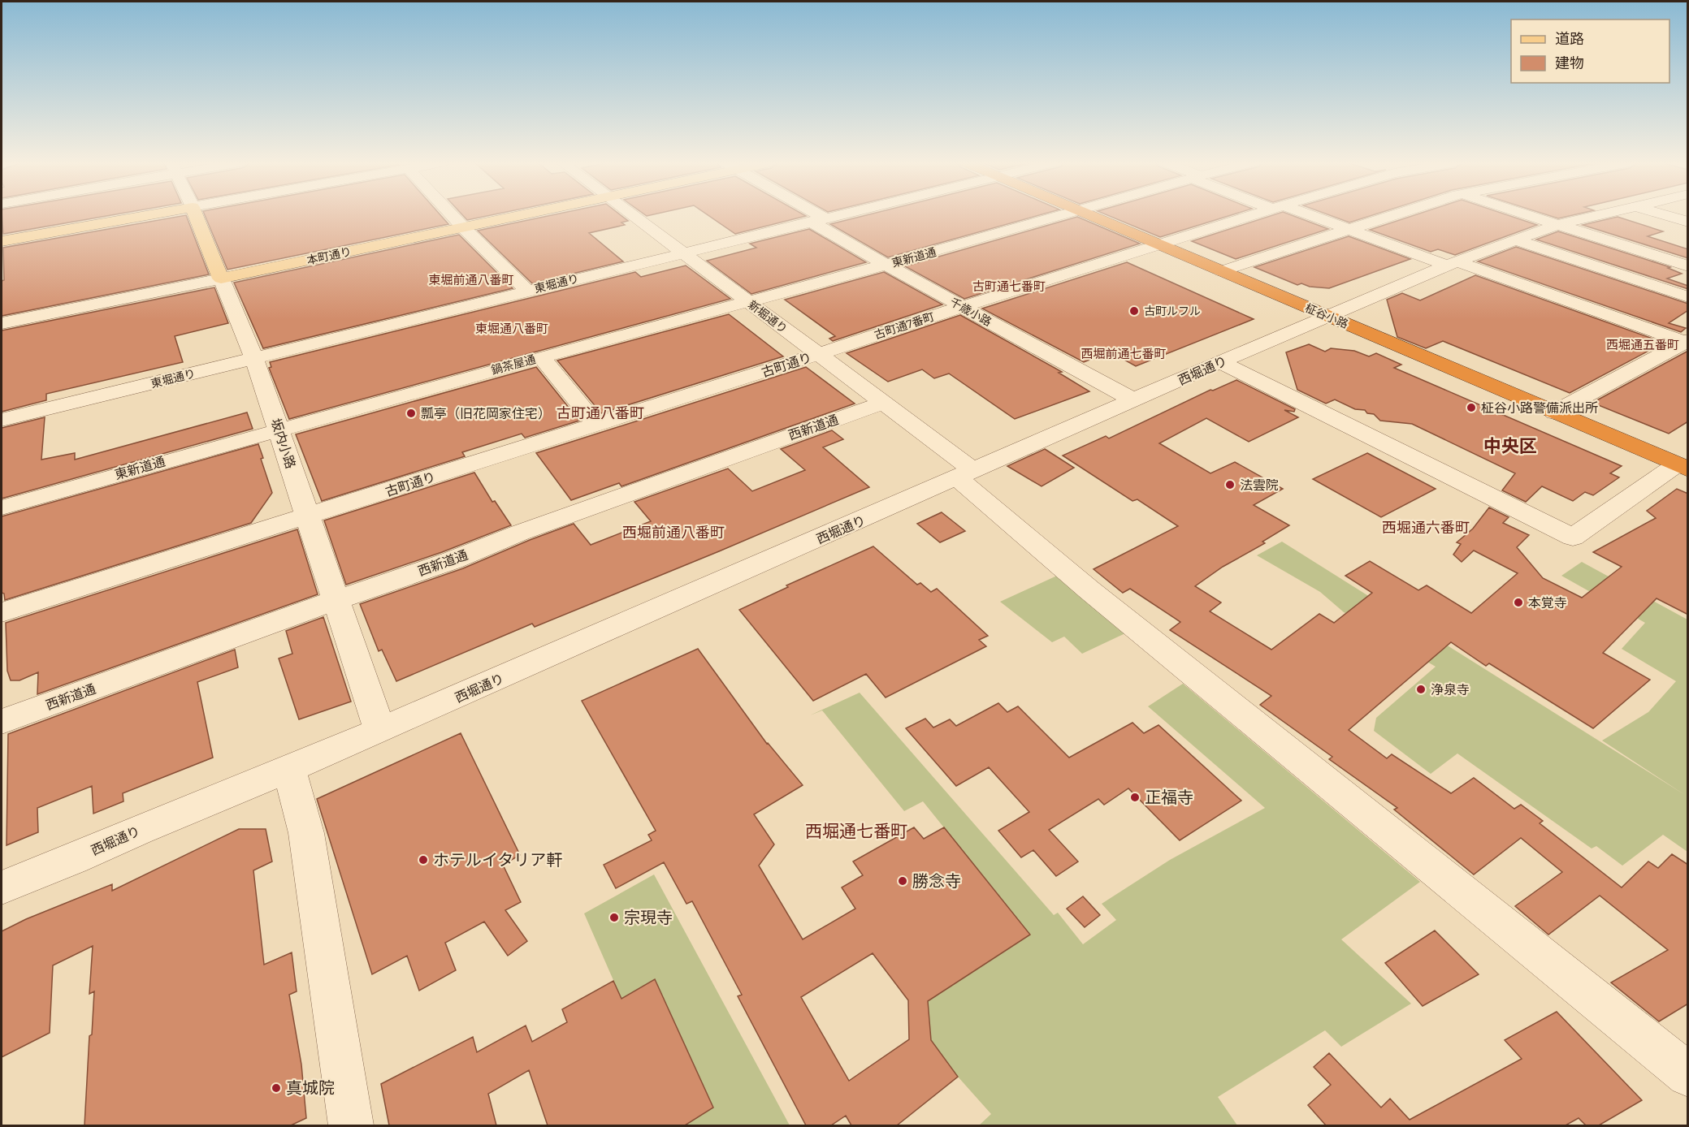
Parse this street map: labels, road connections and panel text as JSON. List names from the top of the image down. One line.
{"streets":{"highway":["柾谷小路"],"main road":["本町通り","坂内小路"],"street":["東新道通","東堀通り","千歳小路","新堀通り","古町通7番町","鍋茶屋通","古町通り","西堀通り","西新道通"]},"crossings":[["本町通り","坂内小路"],["東新道通","千歳小路"],["東新道通","新堀通り"],["東新道通","鍋茶屋通"],["東新道通","坂内小路"],["東堀通り","千歳小路"],["東堀通り","新堀通り"],["東堀通り","坂内小路"],["千歳小路","古町通7番町"],["千歳小路","西堀通り"],["柾谷小路","古町通7番町"],["柾谷小路","西堀通り"],["新堀通り","古町通7番町"],["新堀通り","鍋茶屋通"],["新堀通り","古町通り"],["新堀通り","西堀通り"],["新堀通り","西新道通"],["古町通7番町","古町通り"],["鍋茶屋通","坂内小路"],["古町通り","坂内小路"],["西堀通り","坂内小路"],["西新道通","坂内小路"]],"districts":["東堀前通八番町","古町通七番町","東堀通八番町","西堀通五番町","西堀前通七番町","古町通八番町","中央区","西堀通六番町","西堀前通八番町","西堀通七番町"],"places":["古町ルフル","柾谷小路警備派出所","瓢亭（旧花岡家住宅）","法雲院","本覚寺","浄泉寺","正福寺","ホテルイタリア軒","勝念寺","宗現寺","真城院"],"legend":["道路","建物"]}
